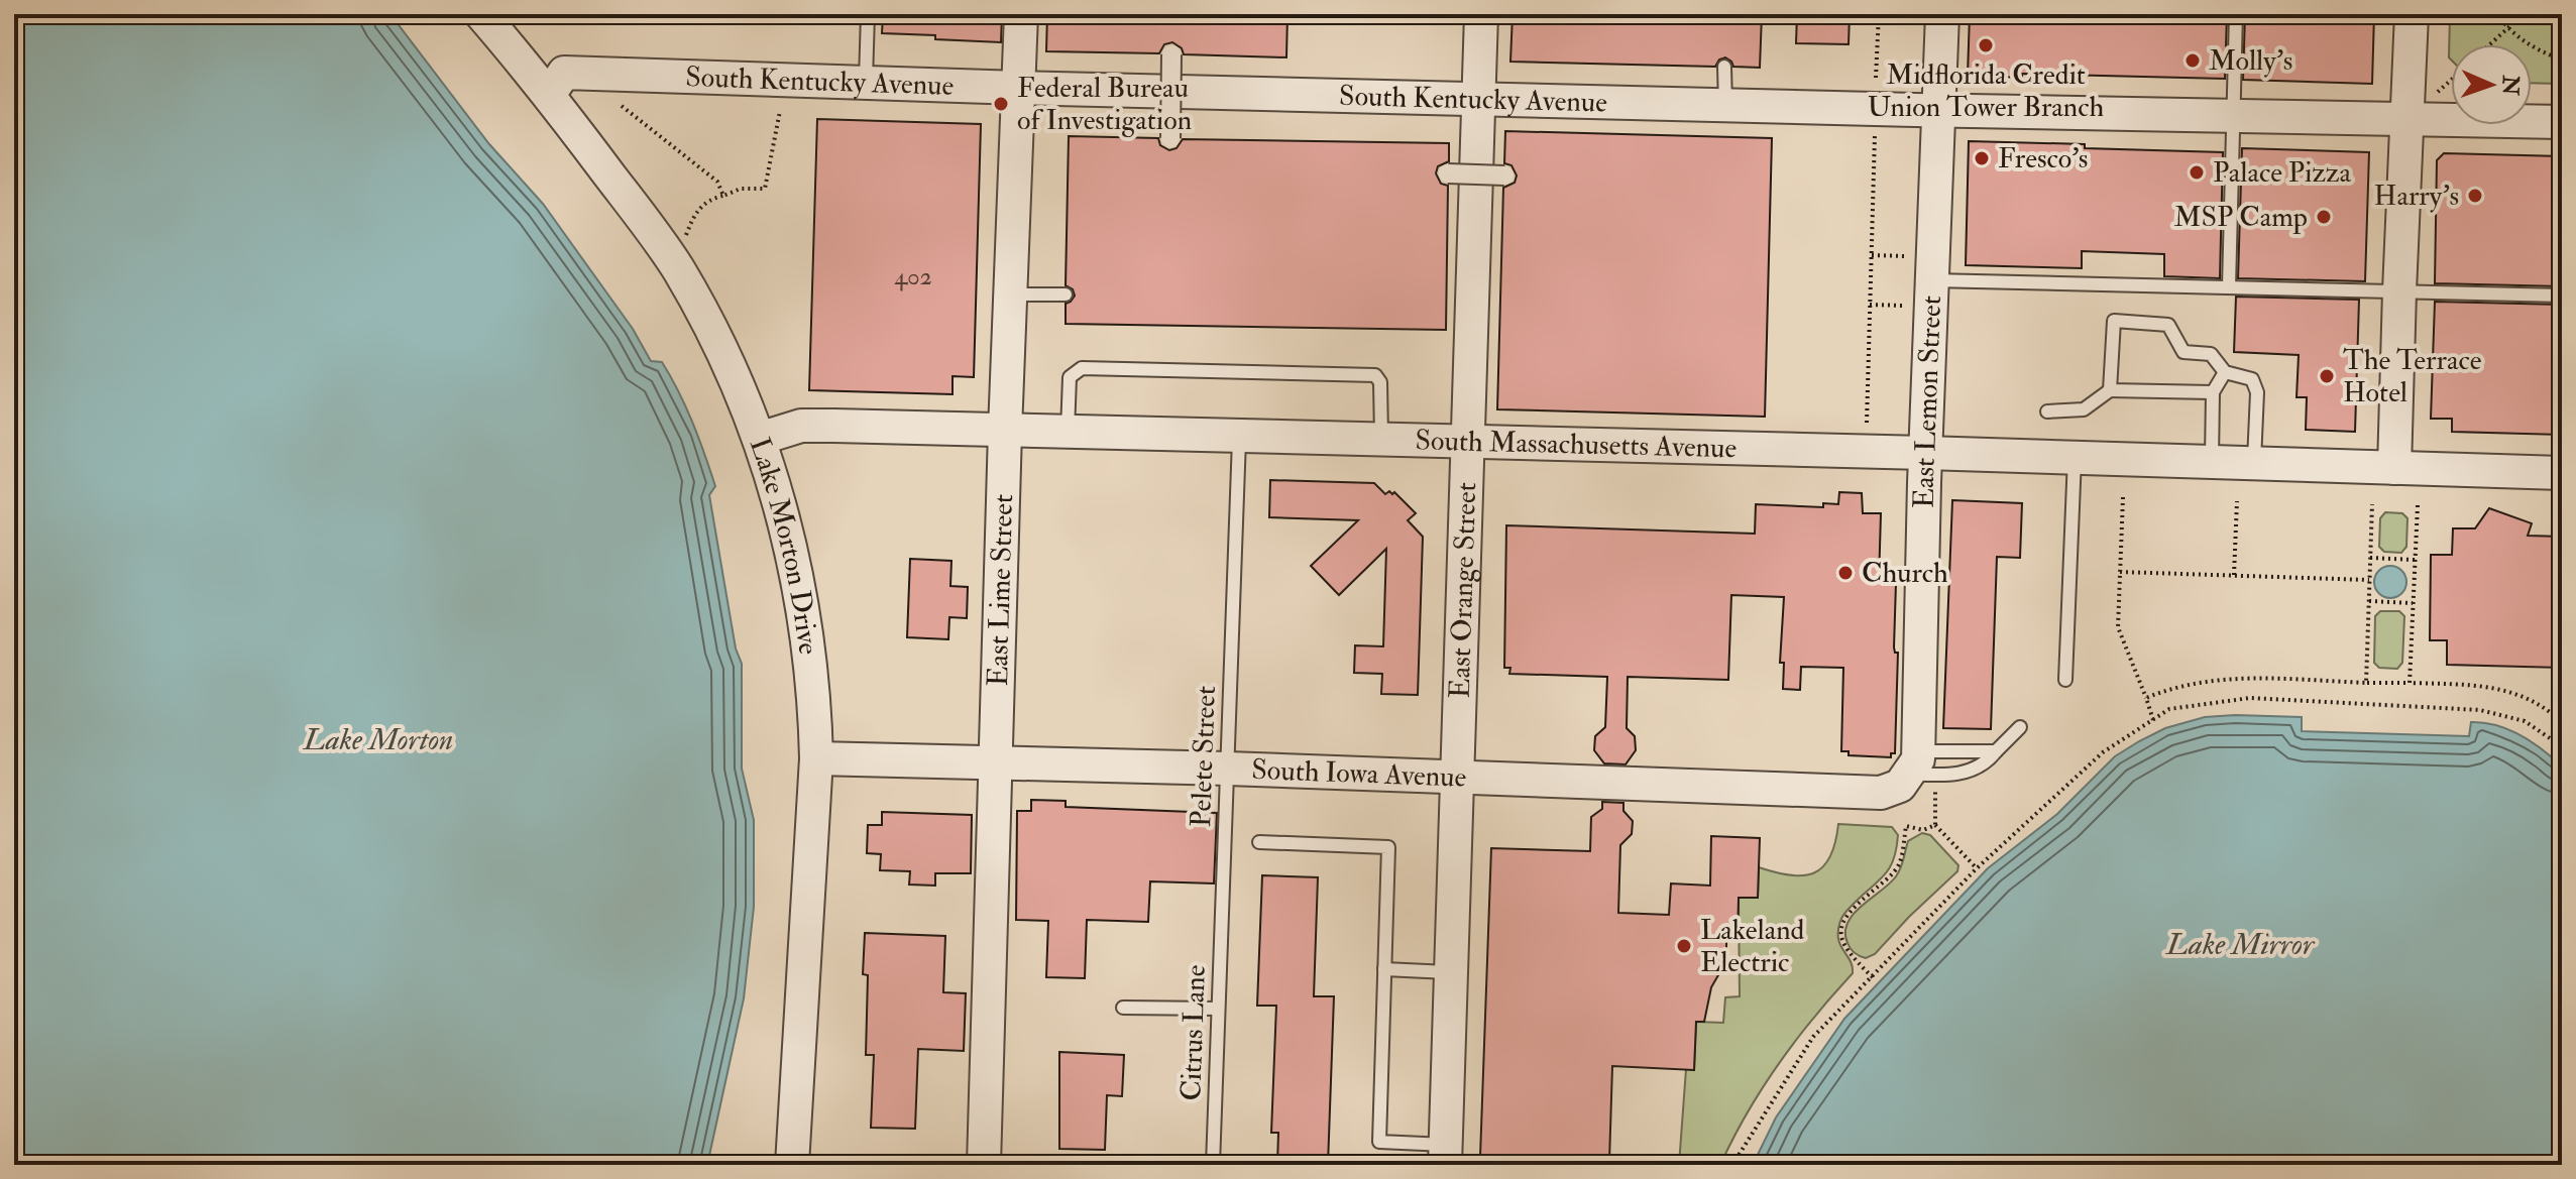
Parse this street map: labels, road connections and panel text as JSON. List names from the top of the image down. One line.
{"streets":{"street":["South Kentucky Avenue","East Lemon Street","South Massachusetts Avenue","Lake Morton Drive","East Lime Street","East Orange Street","South Iowa Avenue"],"lane":["Pelete Street","Citrus Lane"]},"crossings":[["South Kentucky Avenue","East Lemon Street"],["South Kentucky Avenue","Lake Morton Drive"],["South Kentucky Avenue","East Lime Street"],["South Kentucky Avenue","East Orange Street"],["East Lemon Street","South Massachusetts Avenue"],["East Lemon Street","South Iowa Avenue"],["South Massachusetts Avenue","Lake Morton Drive"],["South Massachusetts Avenue","East Lime Street"],["South Massachusetts Avenue","East Orange Street"],["South Massachusetts Avenue","Pelete Street"],["Lake Morton Drive","South Iowa Avenue"],["East Lime Street","South Iowa Avenue"],["East Orange Street","South Iowa Avenue"],["Pelete Street","South Iowa Avenue"],["Pelete Street","Citrus Lane"]],"water":["Lake Morton","Lake Mirror"],"places":["Midflorida Credit Union Tower Branch","Molly's","Federal Bureau of Investigation","Fresco's","Palace Pizza","Harry's","MSP Camp","The Terrace Hotel","Church","Lakeland Electric"],"house_numbers":["402"],"north":"right"}
